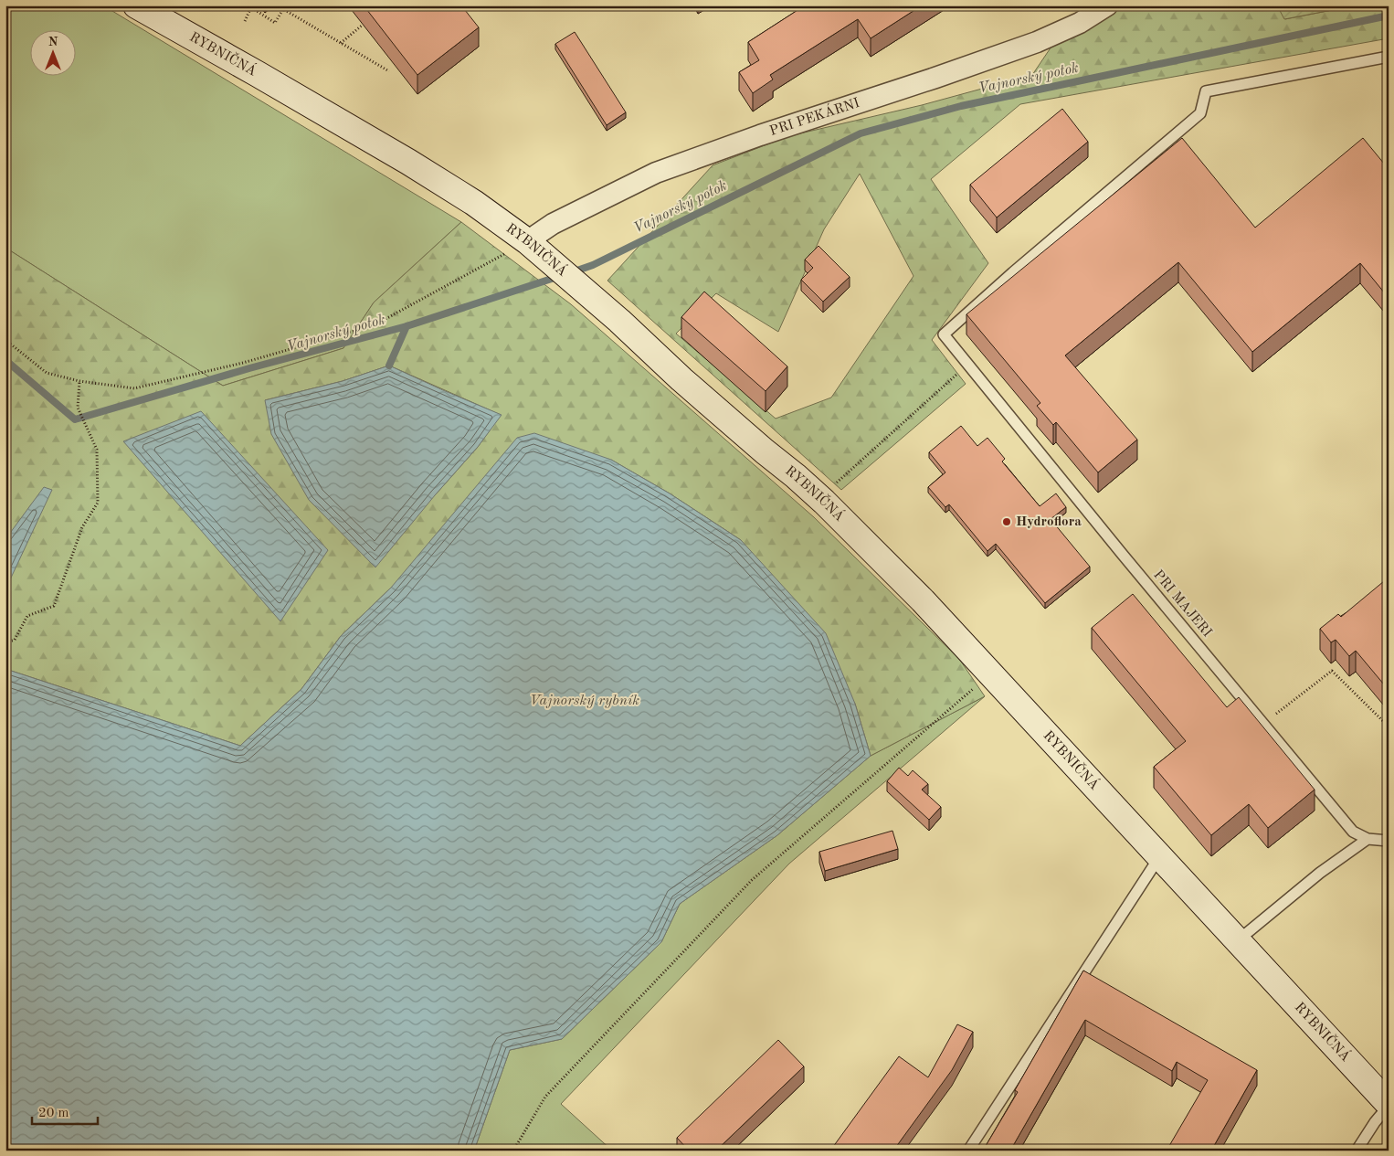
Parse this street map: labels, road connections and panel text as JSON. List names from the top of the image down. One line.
{"streets":{"main road":["RYBNIČNÁ"],"street":["PRI PEKÁRNI"],"lane":["PRI MAJERI"]},"crossings":[["RYBNIČNÁ","PRI PEKÁRNI"]],"water":["Vajnorský potok","Vajnorský rybník"],"places":["Hydroflora"],"scale_bar":"20 m","north":"top"}
